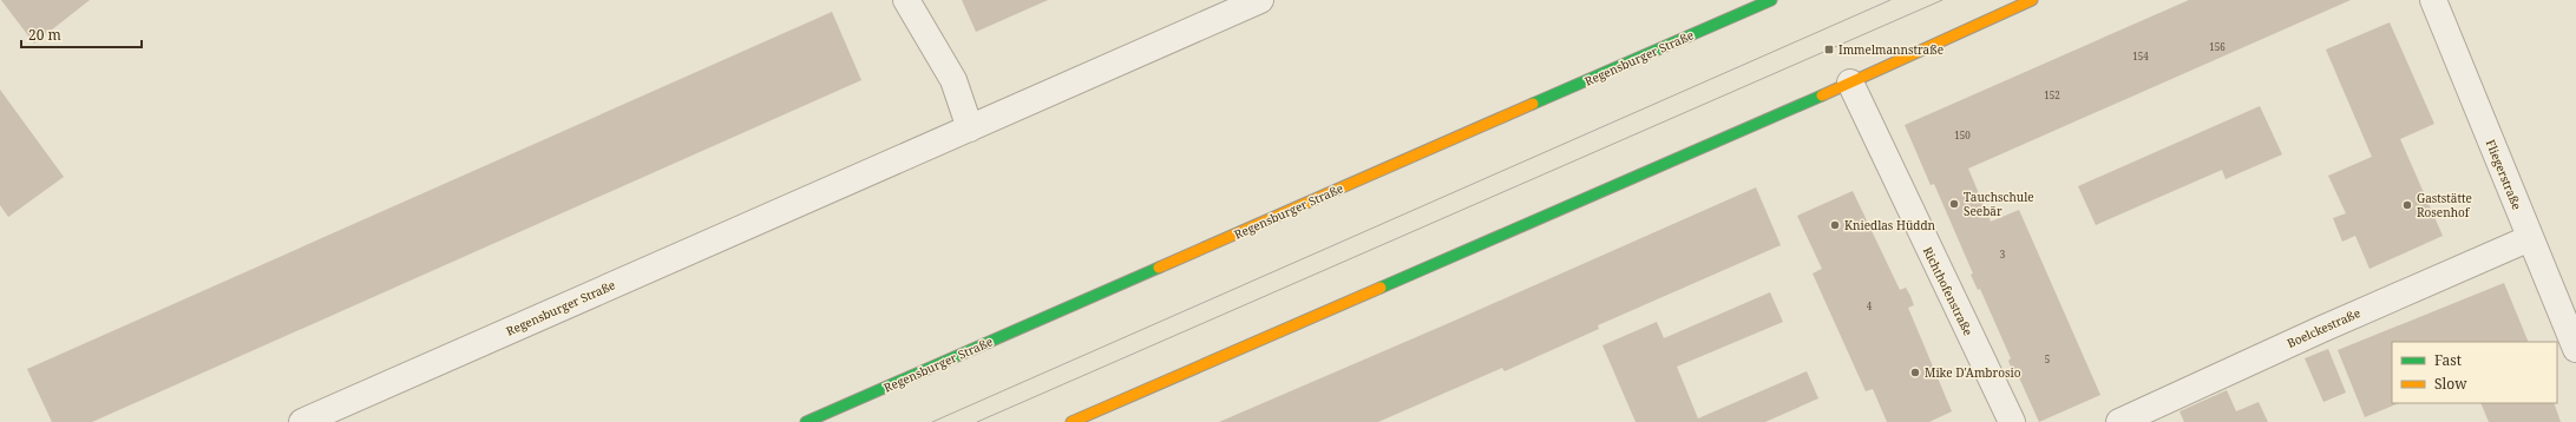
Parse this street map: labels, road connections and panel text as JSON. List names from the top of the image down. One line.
{"streets":{"main road":["Regensburger Straße"],"street":["Fliegerstraße","Richthofenstraße","Boelckestraße"]},"crossings":[["Fliegerstraße","Boelckestraße"]],"places":{"transit":["Immelmannstraße"],"other":["Tauchschule Seebär","Gaststätte Rosenhof","Kniedlas Hüddn","Mike D'Ambrosio"]},"house_numbers":["156","154","152","150","3","4","5"],"legend":["Fast","Slow"],"scale_bar":"20 m"}
